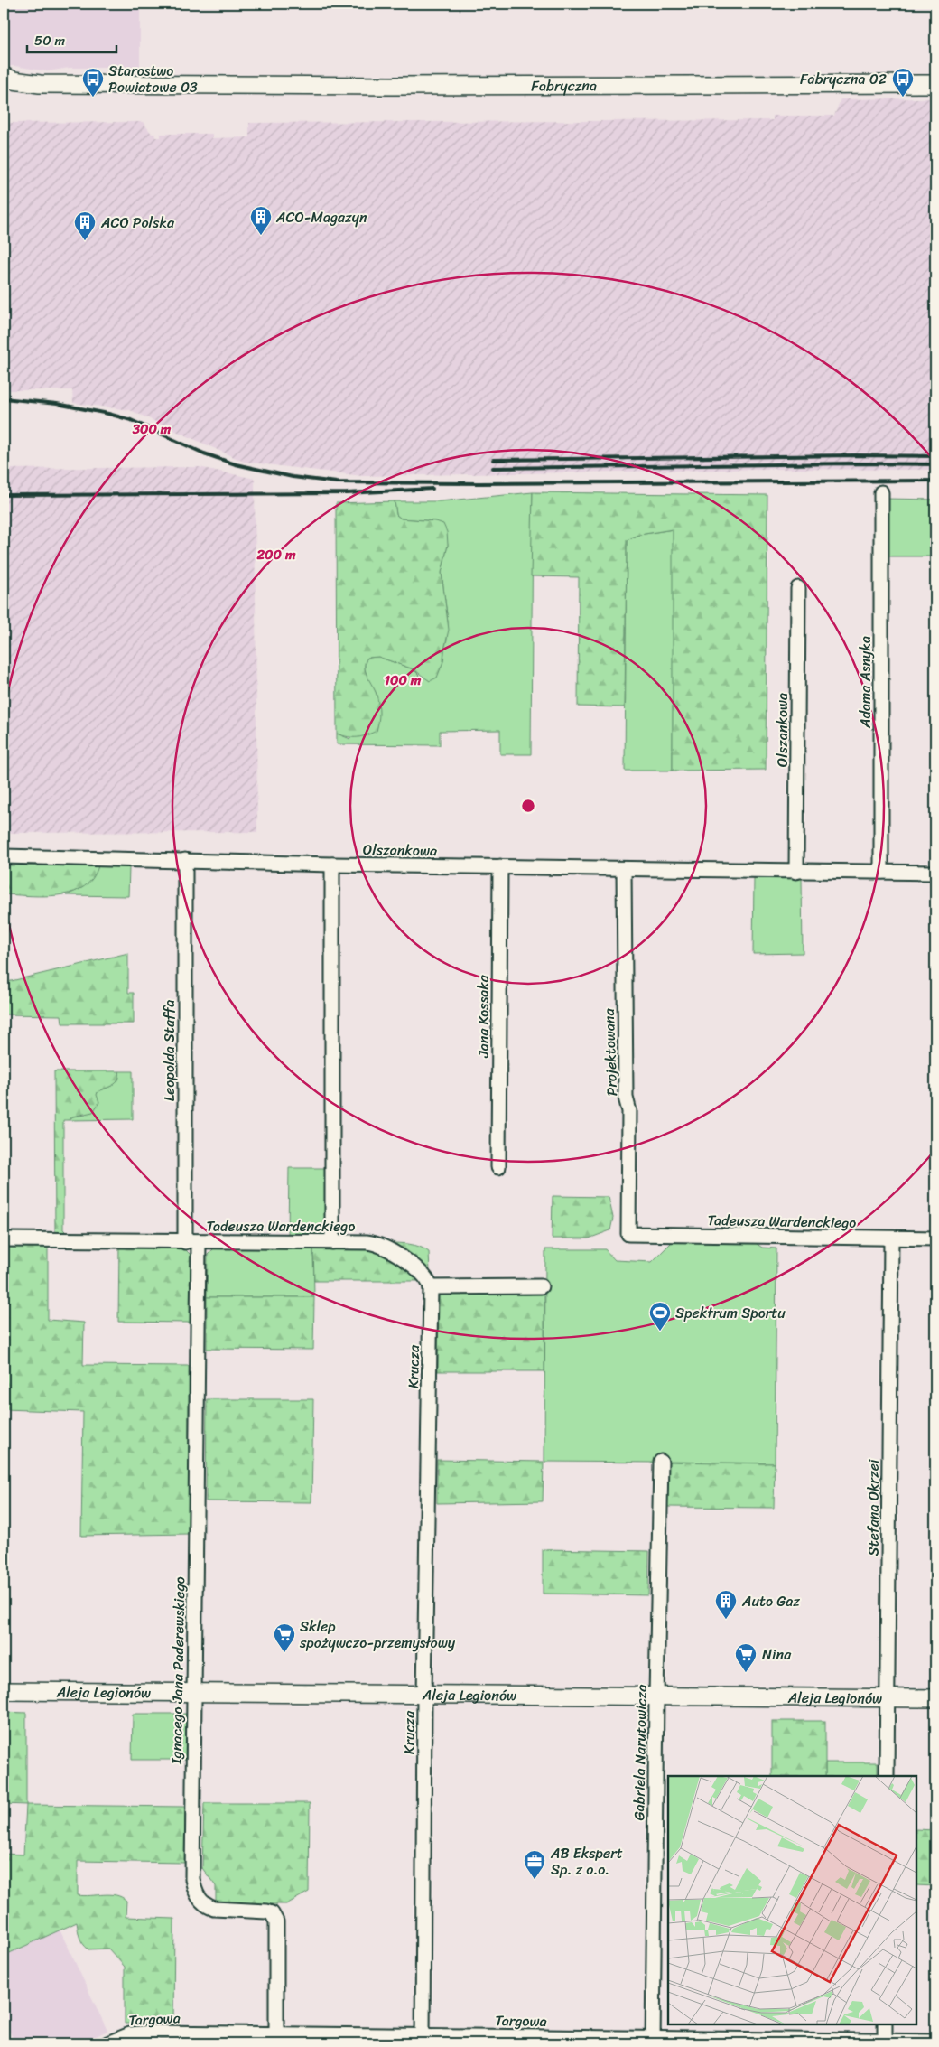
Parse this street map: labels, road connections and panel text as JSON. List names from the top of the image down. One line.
{"streets":{"street":["Fabryczna","Adama Asnyka","Olszankowa","Jana Kossaka","Leopolda Staffa","Projektowana","Tadeusza Wardenckiego","Krucza","Stefana Okrzei","Ignacego Jana Paderewskiego","Aleja Legionów","Gabriela Narutowicza","Targowa"]},"crossings":[["Adama Asnyka","Olszankowa"],["Olszankowa","Jana Kossaka"],["Olszankowa","Leopolda Staffa"],["Olszankowa","Projektowana"],["Leopolda Staffa","Tadeusza Wardenckiego"],["Leopolda Staffa","Ignacego Jana Paderewskiego"],["Projektowana","Tadeusza Wardenckiego"],["Tadeusza Wardenckiego","Krucza"],["Tadeusza Wardenckiego","Stefana Okrzei"],["Tadeusza Wardenckiego","Ignacego Jana Paderewskiego"],["Krucza","Aleja Legionów"],["Krucza","Targowa"],["Stefana Okrzei","Aleja Legionów"],["Ignacego Jana Paderewskiego","Aleja Legionów"],["Ignacego Jana Paderewskiego","Targowa"],["Aleja Legionów","Gabriela Narutowicza"],["Gabriela Narutowicza","Targowa"]],"places":{"bus stop":["Starostwo Powiatowe 03","Fabryczna 02"],"building":["ACO-Magazyn","ACO Polska","Auto Gaz"],"sports":["Spektrum Sportu"],"supermarket":["Sklep spożywczo-przemysłowy","Nina"],"office":["AB Ekspert Sp. z o.o."]},"scale_bar":"50 m","rings":["300 m","200 m","100 m"]}
